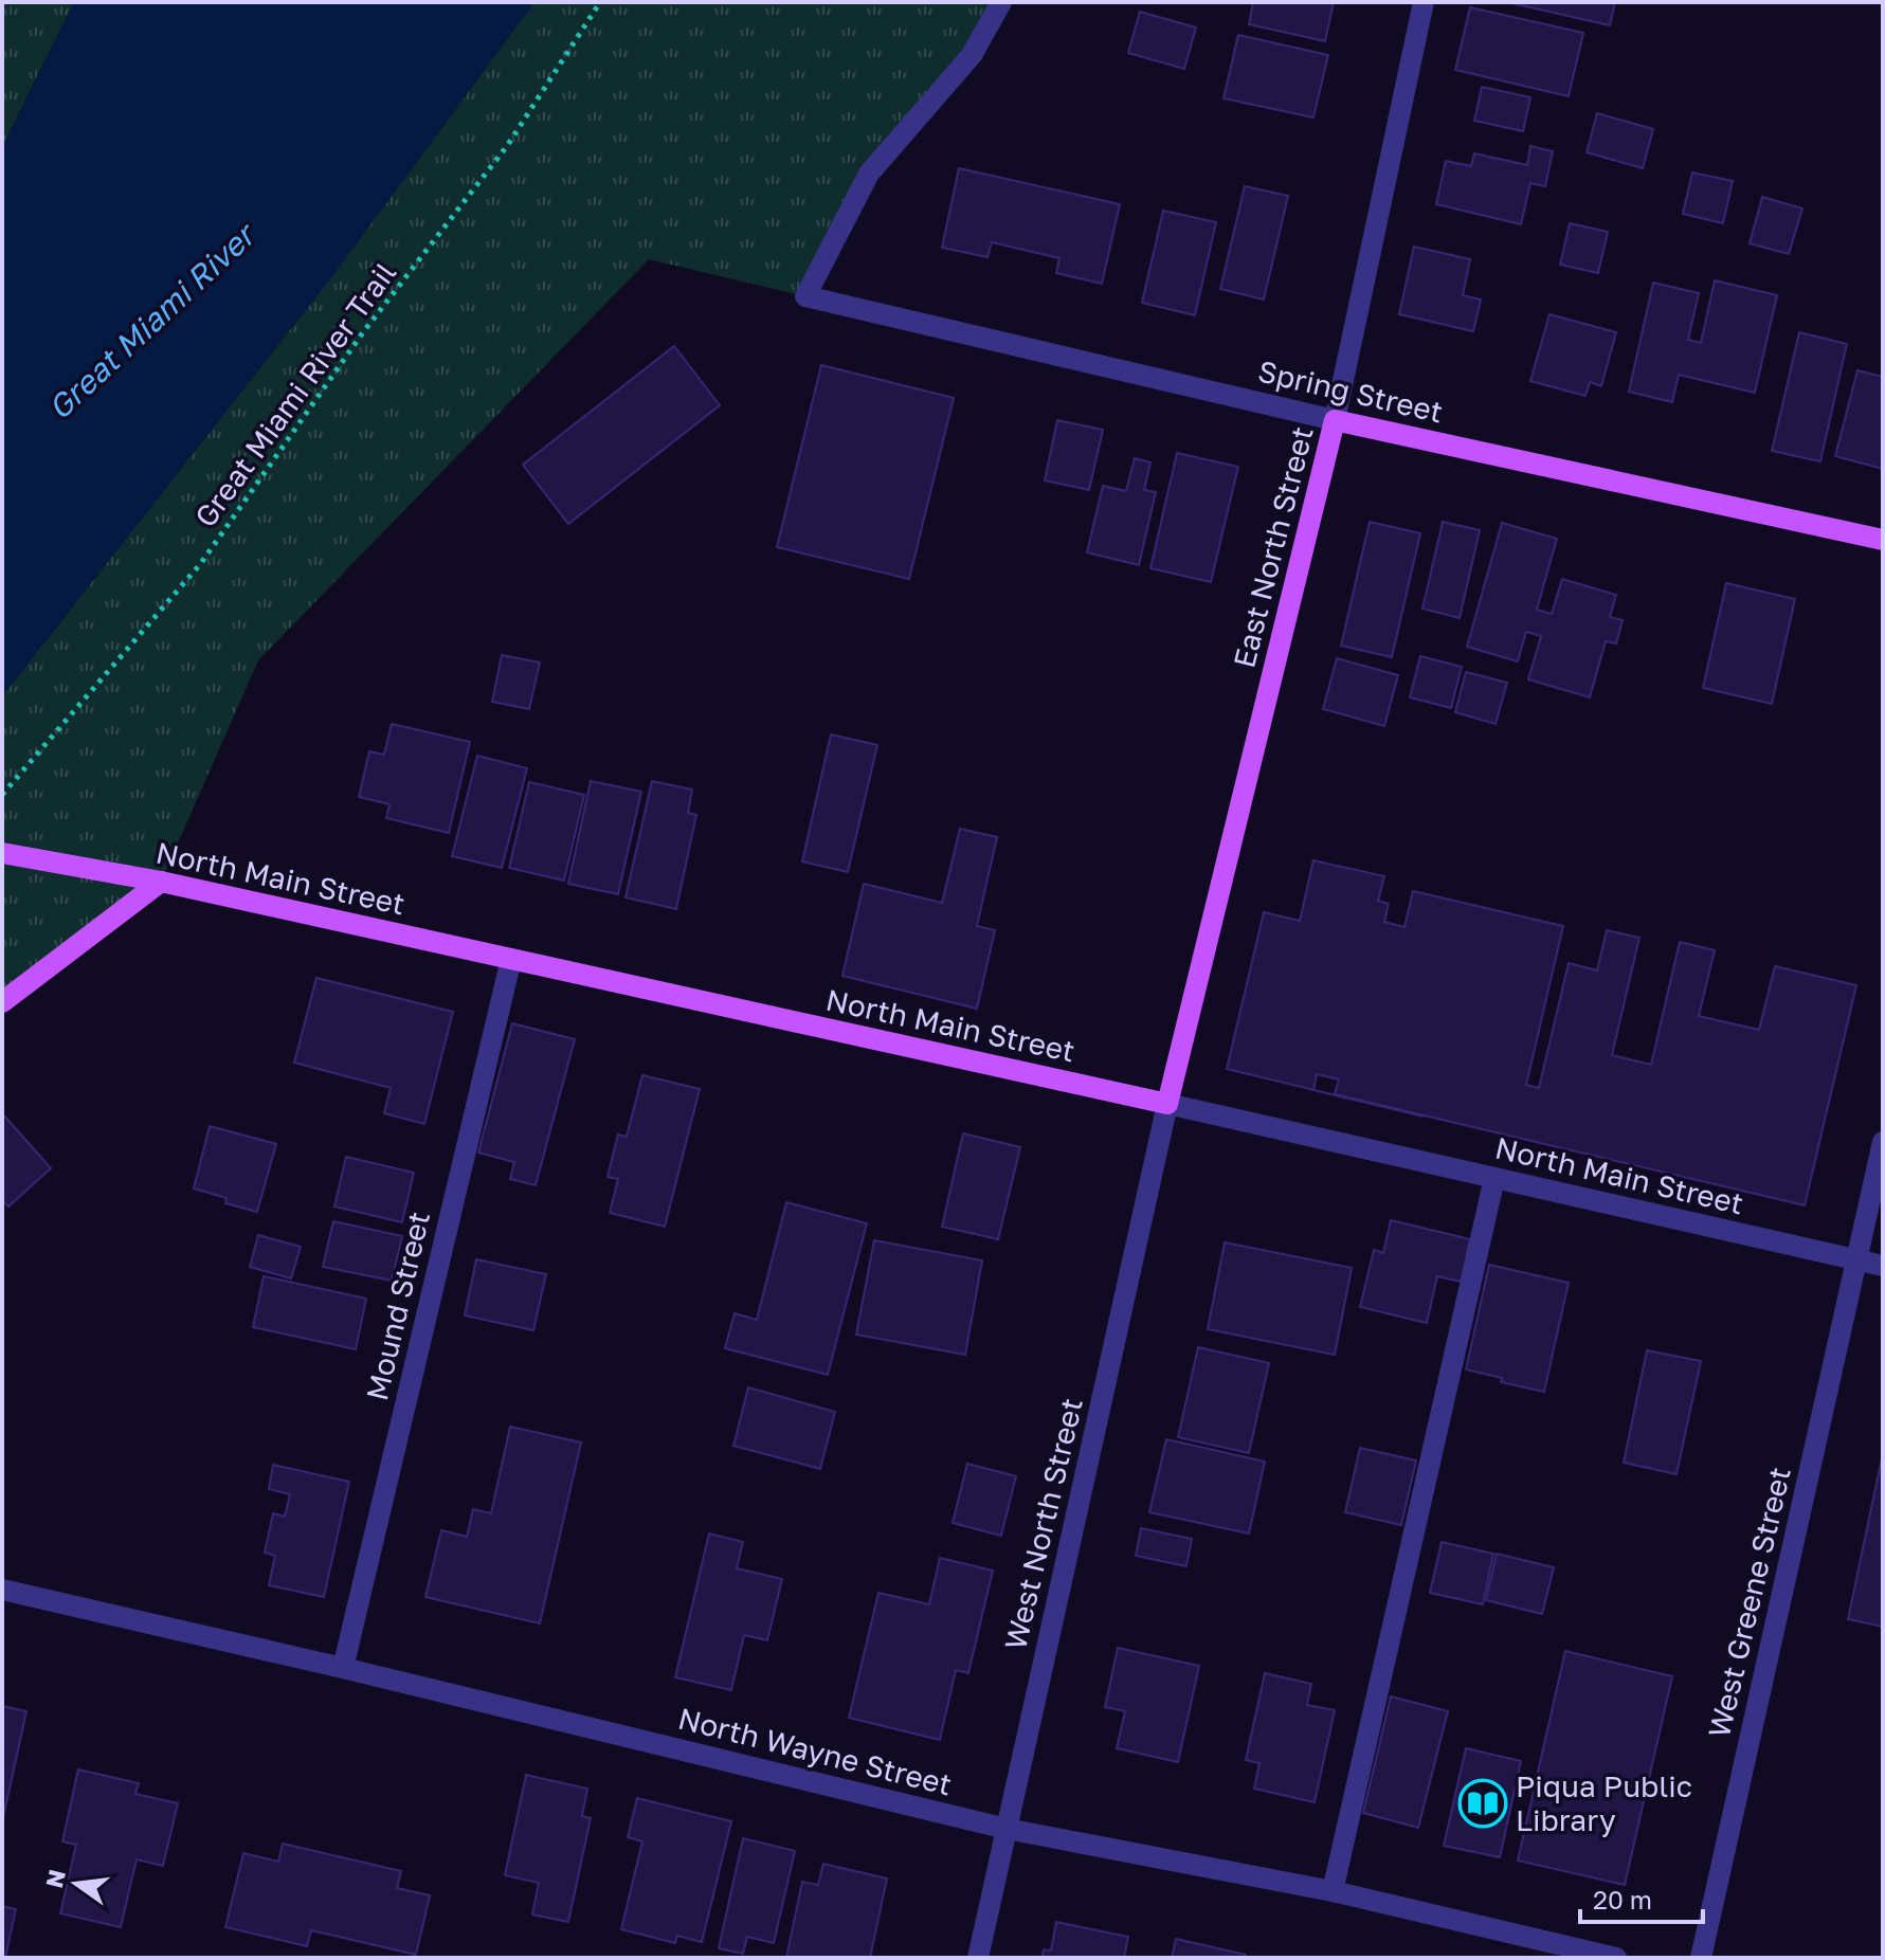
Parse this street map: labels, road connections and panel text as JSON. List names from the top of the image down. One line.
{"streets":{"main road":["Spring Street","East North Street","North Main Street"],"street":["Mound Street","West North Street","West Greene Street","North Wayne Street"],"path":["Great Miami River Trail"]},"crossings":[["Spring Street","East North Street"],["East North Street","North Main Street"],["East North Street","West North Street"],["North Main Street","Mound Street"],["North Main Street","West North Street"],["North Main Street","West Greene Street"],["Mound Street","North Wayne Street"],["West North Street","North Wayne Street"]],"water":["Great Miami River"],"places":{"library":["Piqua Public Library"]},"scale_bar":"20 m","north":"left"}
